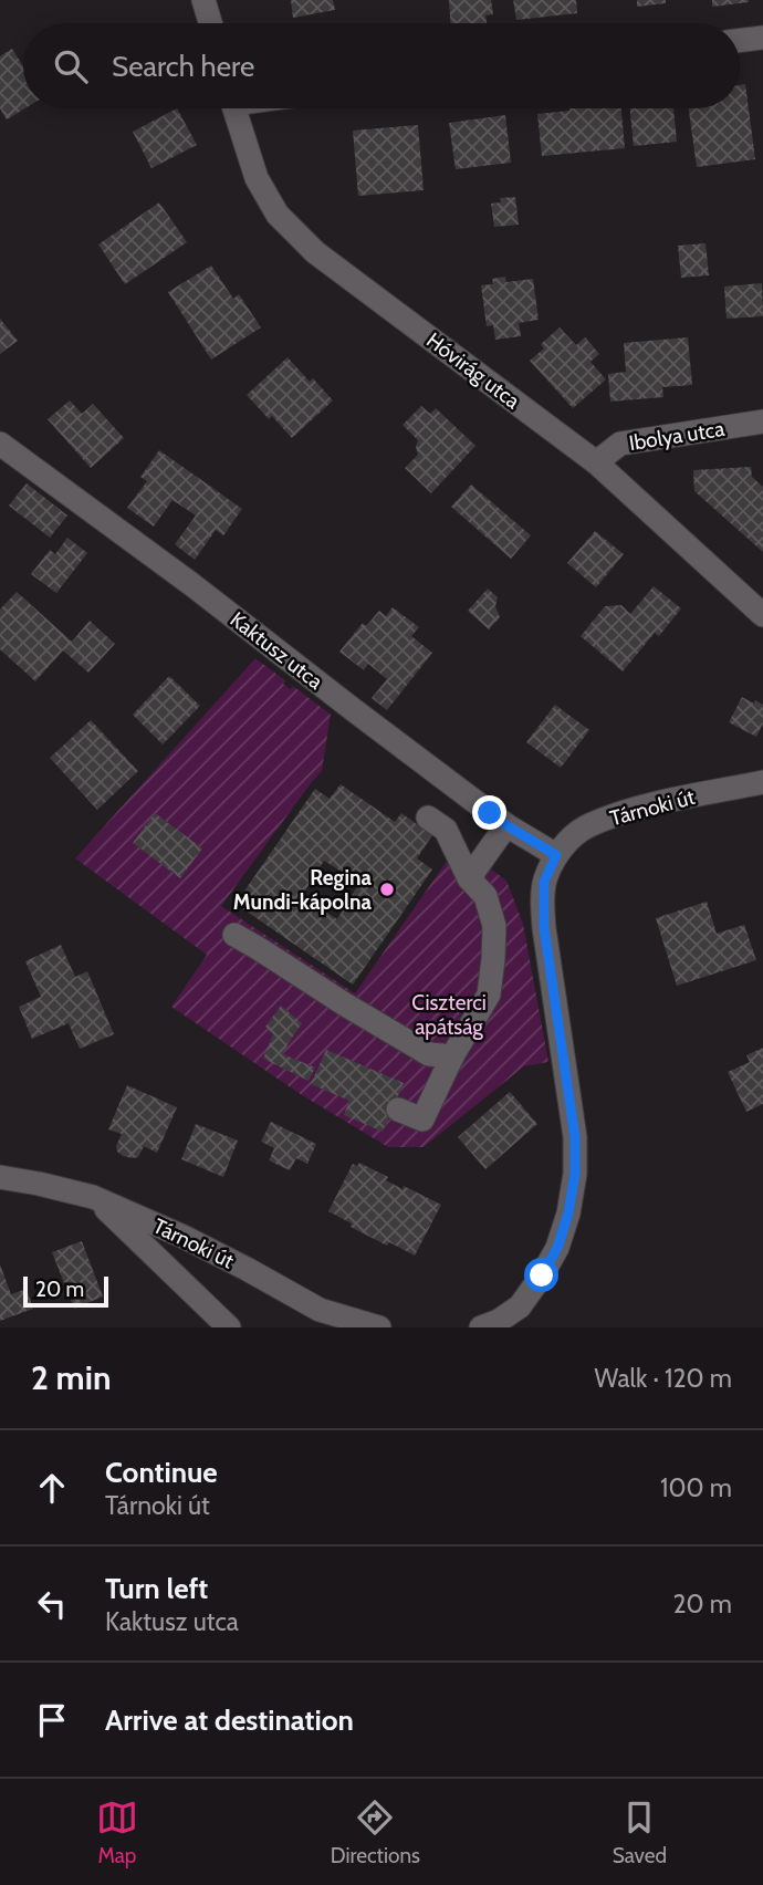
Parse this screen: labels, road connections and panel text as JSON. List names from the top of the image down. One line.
{"streets":{"street":["Hóvirág utca","Ibolya utca","Kaktusz utca","Tárnoki út"]},"crossings":[["Hóvirág utca","Ibolya utca"],["Kaktusz utca","Tárnoki út"]],"parks":["Ciszterci apátság"],"places":["Regina Mundi-kápolna"],"scale_bar":"20 m","page":{"search":"Search here","scale":"20 m","heading":["2 min","Walk · 120 m"],"list":[["Continue","Tárnoki út","100 m"],["Turn left","Kaktusz utca","20 m"],"Arrive at destination"],"nav":["Map","Directions","Saved"]}}
